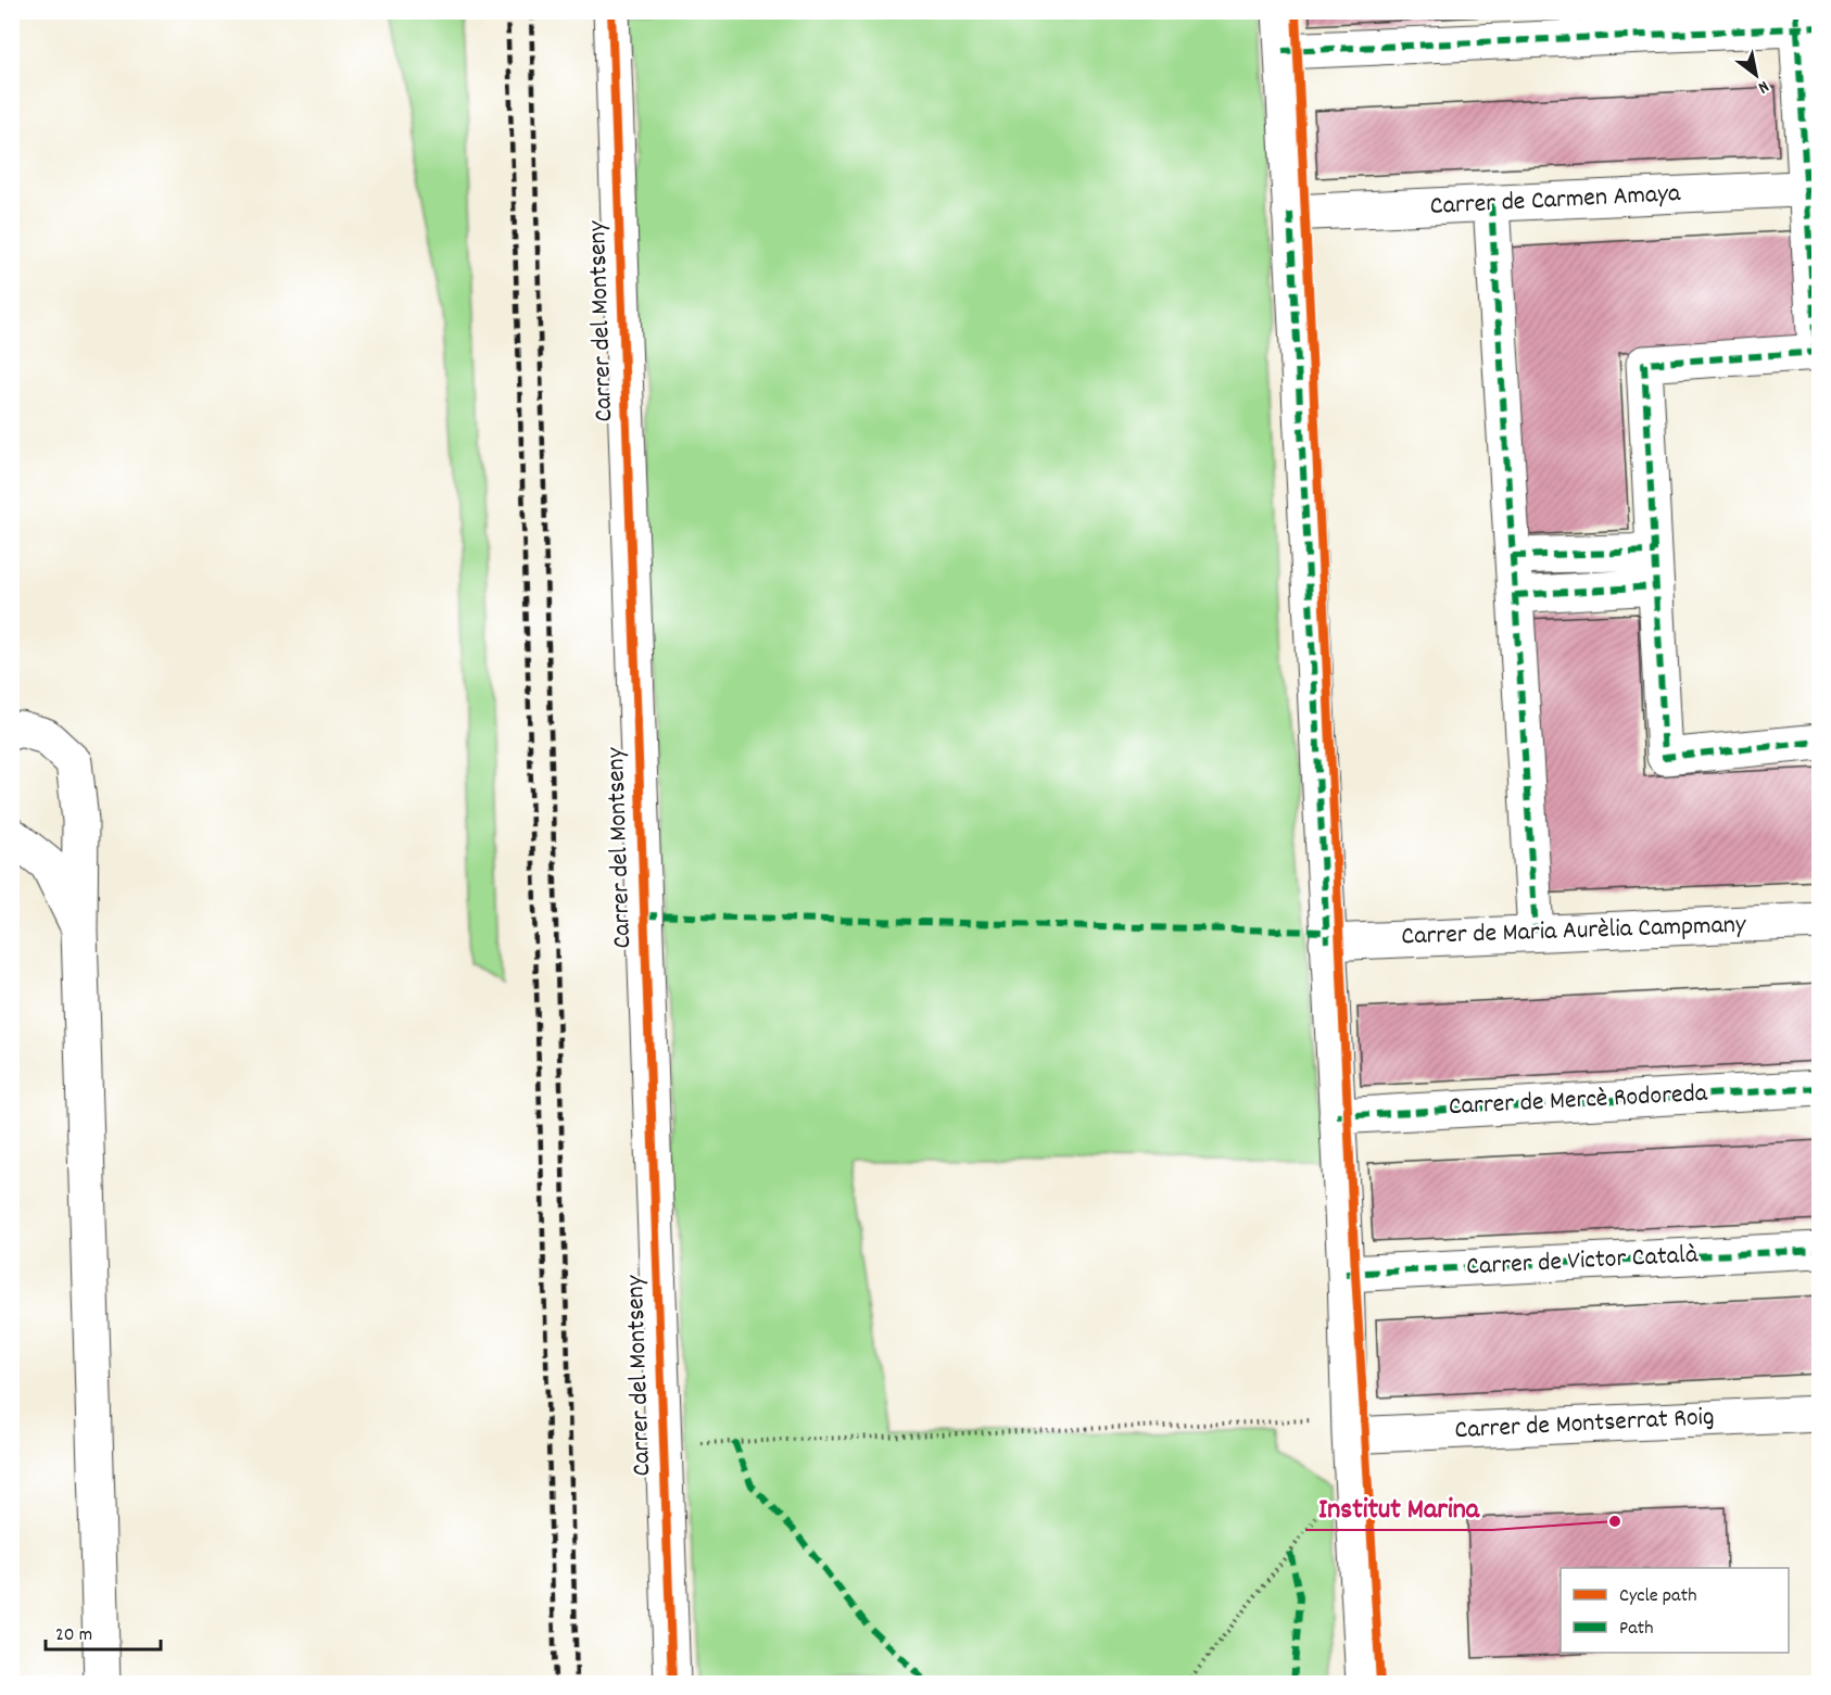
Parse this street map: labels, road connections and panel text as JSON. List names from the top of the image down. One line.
{"streets":{"street":["Carrer de Carmen Amaya","Carrer del Montseny","Carrer de Maria Aurèlia Campmany","Carrer de Mercè Rodoreda","Carrer de Victor Català","Carrer de Montserrat Roig"]},"places":["Institut Marina"],"legend":["Cycle path","Path"],"scale_bar":"20 m","north":"bottom right"}
